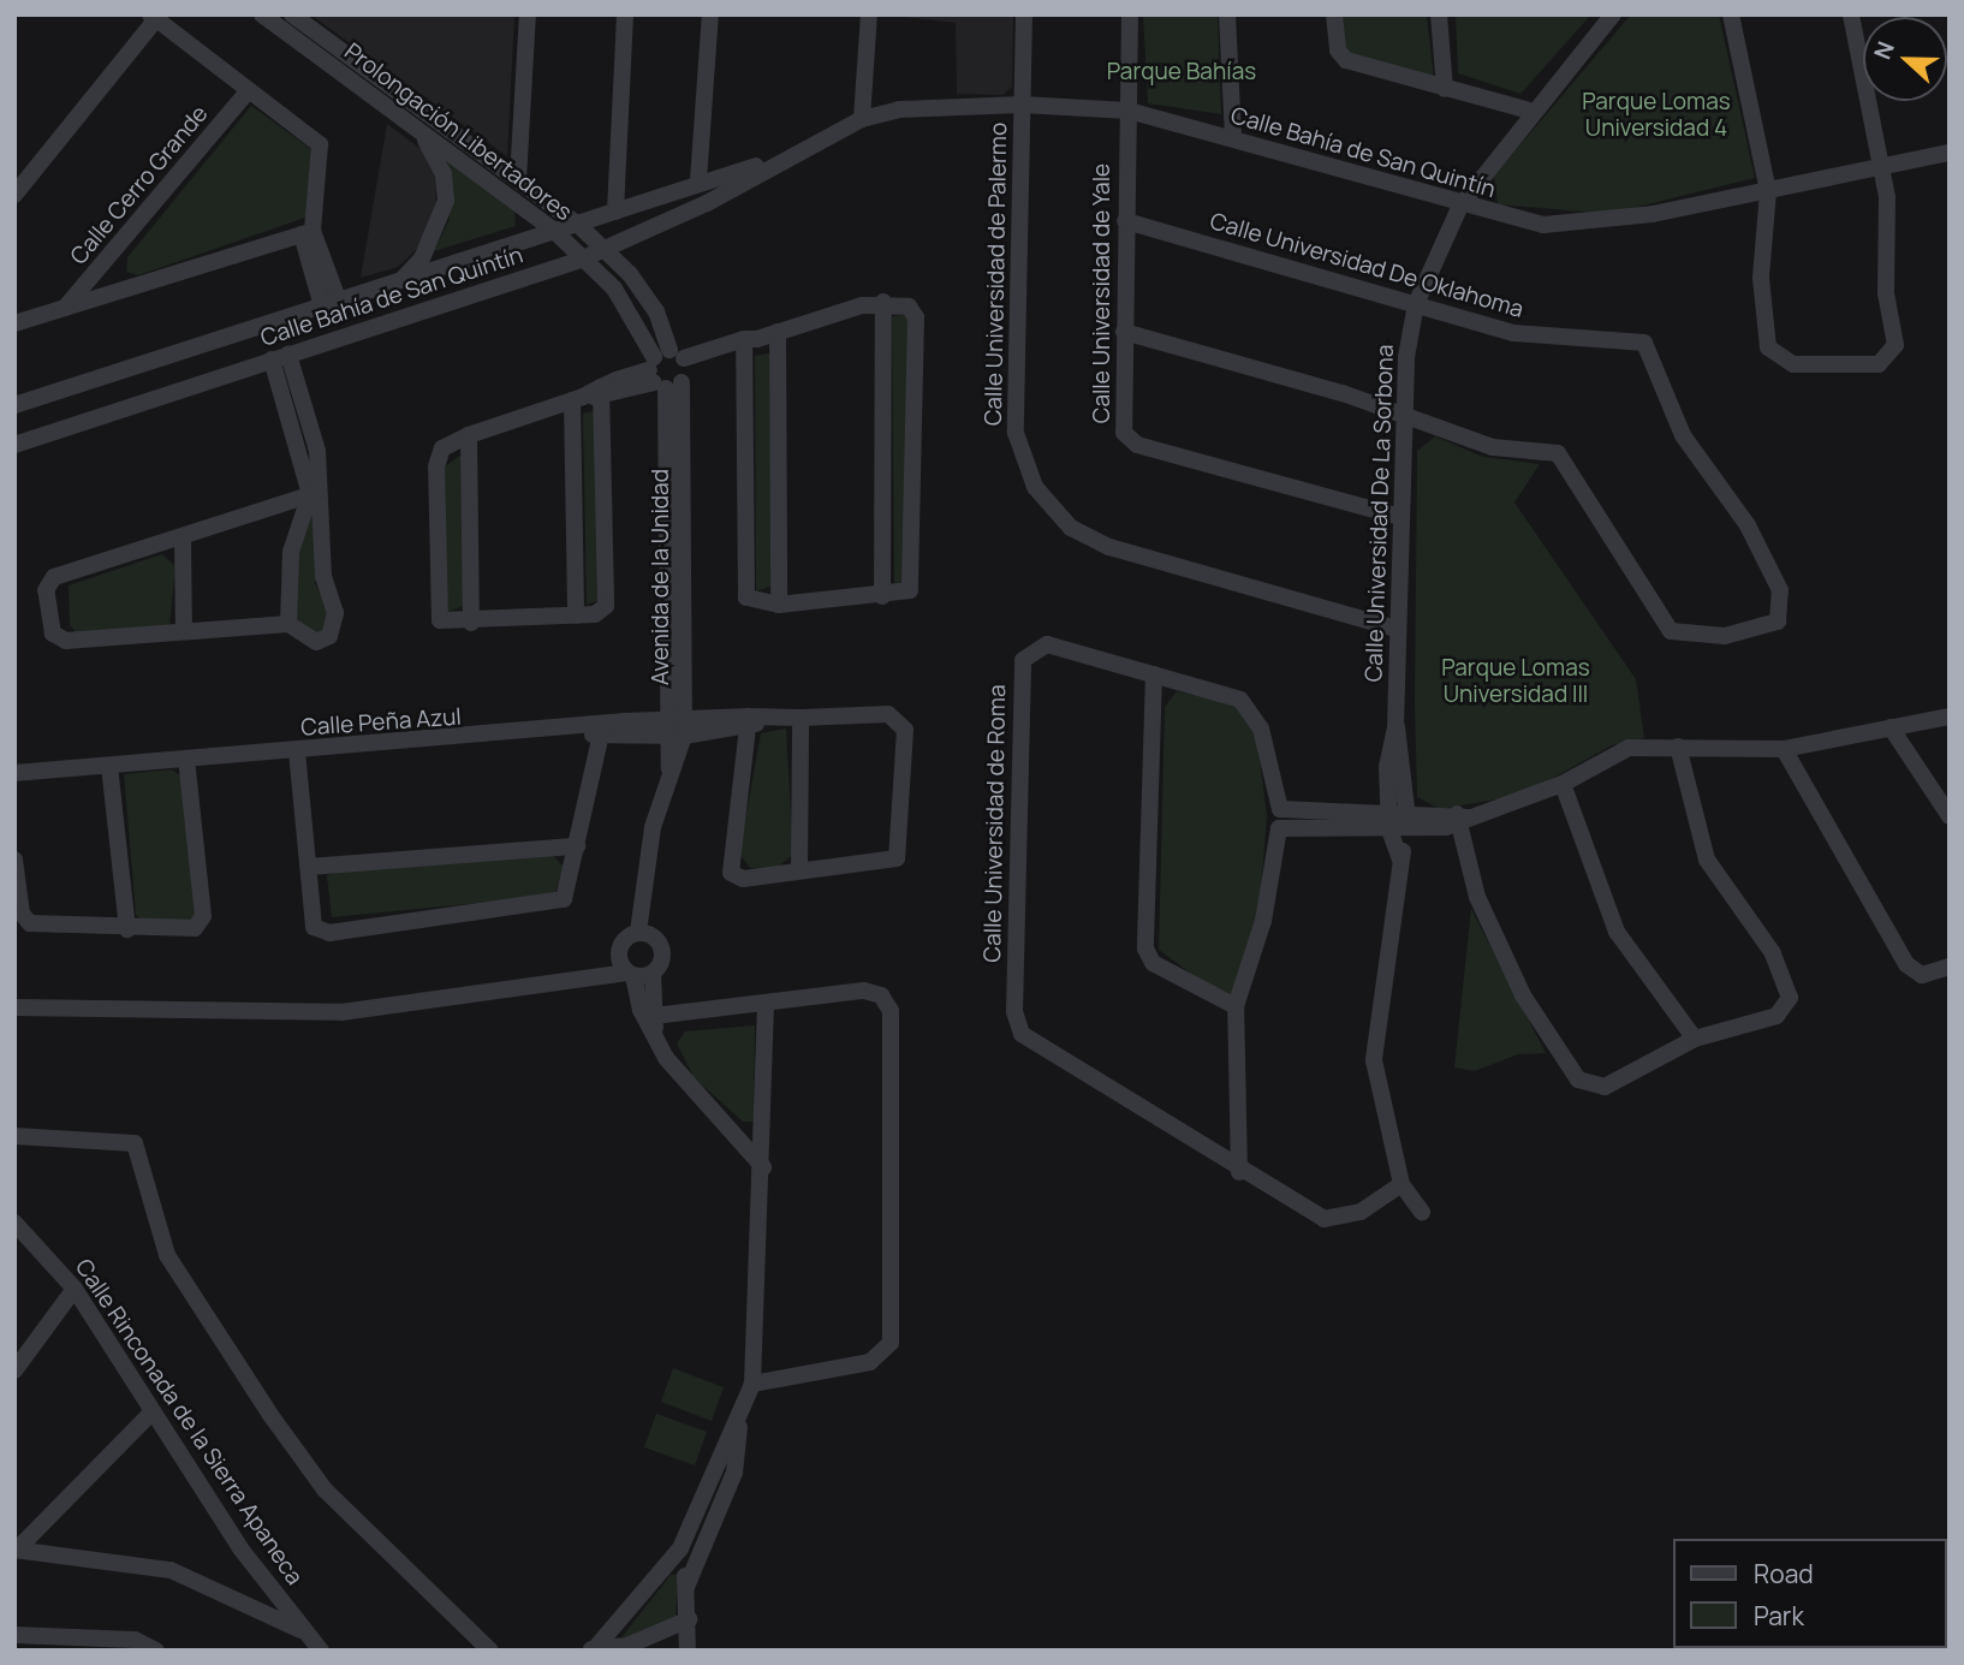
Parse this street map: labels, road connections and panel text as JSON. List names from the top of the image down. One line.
{"streets":{"street":["Prolongación Libertadores","Calle Bahía de San Quintín","Calle Cerro Grande","Calle Universidad De Oklahoma","Calle Universidad de Palermo","Calle Universidad de Yale","Calle Universidad De La Sorbona","Avenida de la Unidad","Calle Peña Azul","Calle Universidad de Roma","Calle Rinconada de la Sierra Apaneca"]},"crossings":[["Prolongación Libertadores","Calle Bahía de San Quintín"],["Prolongación Libertadores","Avenida de la Unidad"],["Calle Bahía de San Quintín","Calle Universidad de Palermo"],["Calle Bahía de San Quintín","Calle Universidad de Yale"],["Calle Bahía de San Quintín","Calle Universidad De La Sorbona"],["Calle Bahía de San Quintín","Avenida de la Unidad"],["Calle Universidad De Oklahoma","Calle Universidad de Yale"],["Calle Universidad De Oklahoma","Calle Universidad De La Sorbona"],["Calle Universidad de Palermo","Calle Universidad De La Sorbona"],["Calle Universidad de Yale","Calle Universidad De La Sorbona"],["Avenida de la Unidad","Calle Peña Azul"]],"parks":["Parque Bahías","Parque Lomas Universidad 4","Parque Lomas Universidad III"],"legend":["Road","Park"],"north":"left"}
